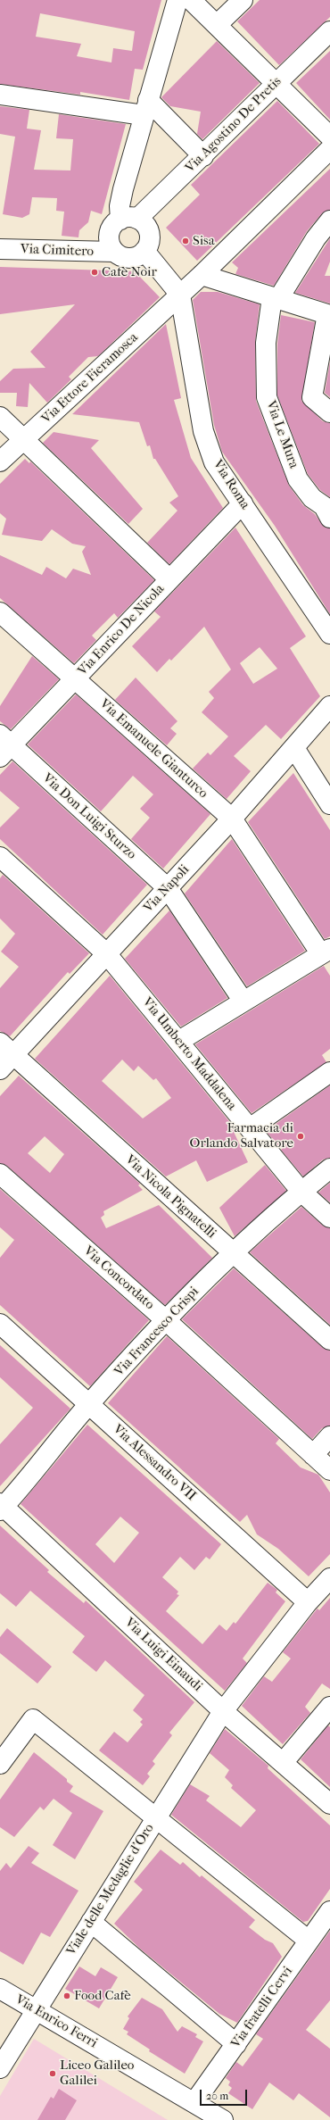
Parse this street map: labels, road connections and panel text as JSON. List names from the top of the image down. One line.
{"streets":{"street":["Via Agostino De Pretis","Via Cimitero","Via Ettore Fieramosca","Via Le Mura","Via Roma","Via Enrico De Nicola","Via Emanuele Gianturco","Via Don Luigi Sturzo","Via Napoli","Via Umberto Maddalena","Via Nicola Pignatelli","Via Concordato","Via Francesco Crispi","Via Alessandro VII","Via Luigi Einaudi","Viale delle Medaglie d'Oro","Via fratelli Cervi","Via Enrico Ferri"]},"crossings":[["Via Agostino De Pretis","Via Cimitero"],["Via Ettore Fieramosca","Via Roma"],["Via Roma","Via Enrico De Nicola"],["Via Enrico De Nicola","Via Emanuele Gianturco"],["Via Enrico De Nicola","Via Don Luigi Sturzo"],["Via Emanuele Gianturco","Via Napoli"],["Via Don Luigi Sturzo","Via Napoli"],["Via Napoli","Via Umberto Maddalena"],["Via Napoli","Via Nicola Pignatelli"],["Via Umberto Maddalena","Via Francesco Crispi"],["Via Nicola Pignatelli","Via Francesco Crispi"],["Via Concordato","Via Francesco Crispi"],["Via Francesco Crispi","Via Alessandro VII"],["Via Francesco Crispi","Via Luigi Einaudi"],["Via Alessandro VII","Viale delle Medaglie d'Oro"],["Via Luigi Einaudi","Viale delle Medaglie d'Oro"],["Viale delle Medaglie d'Oro","Via Enrico Ferri"],["Via fratelli Cervi","Via Enrico Ferri"]],"places":["Sisa","Cafè Noir","Farmacia di Orlando Salvatore","Food Cafè","Liceo Galileo Galilei"],"scale_bar":"20 m"}
